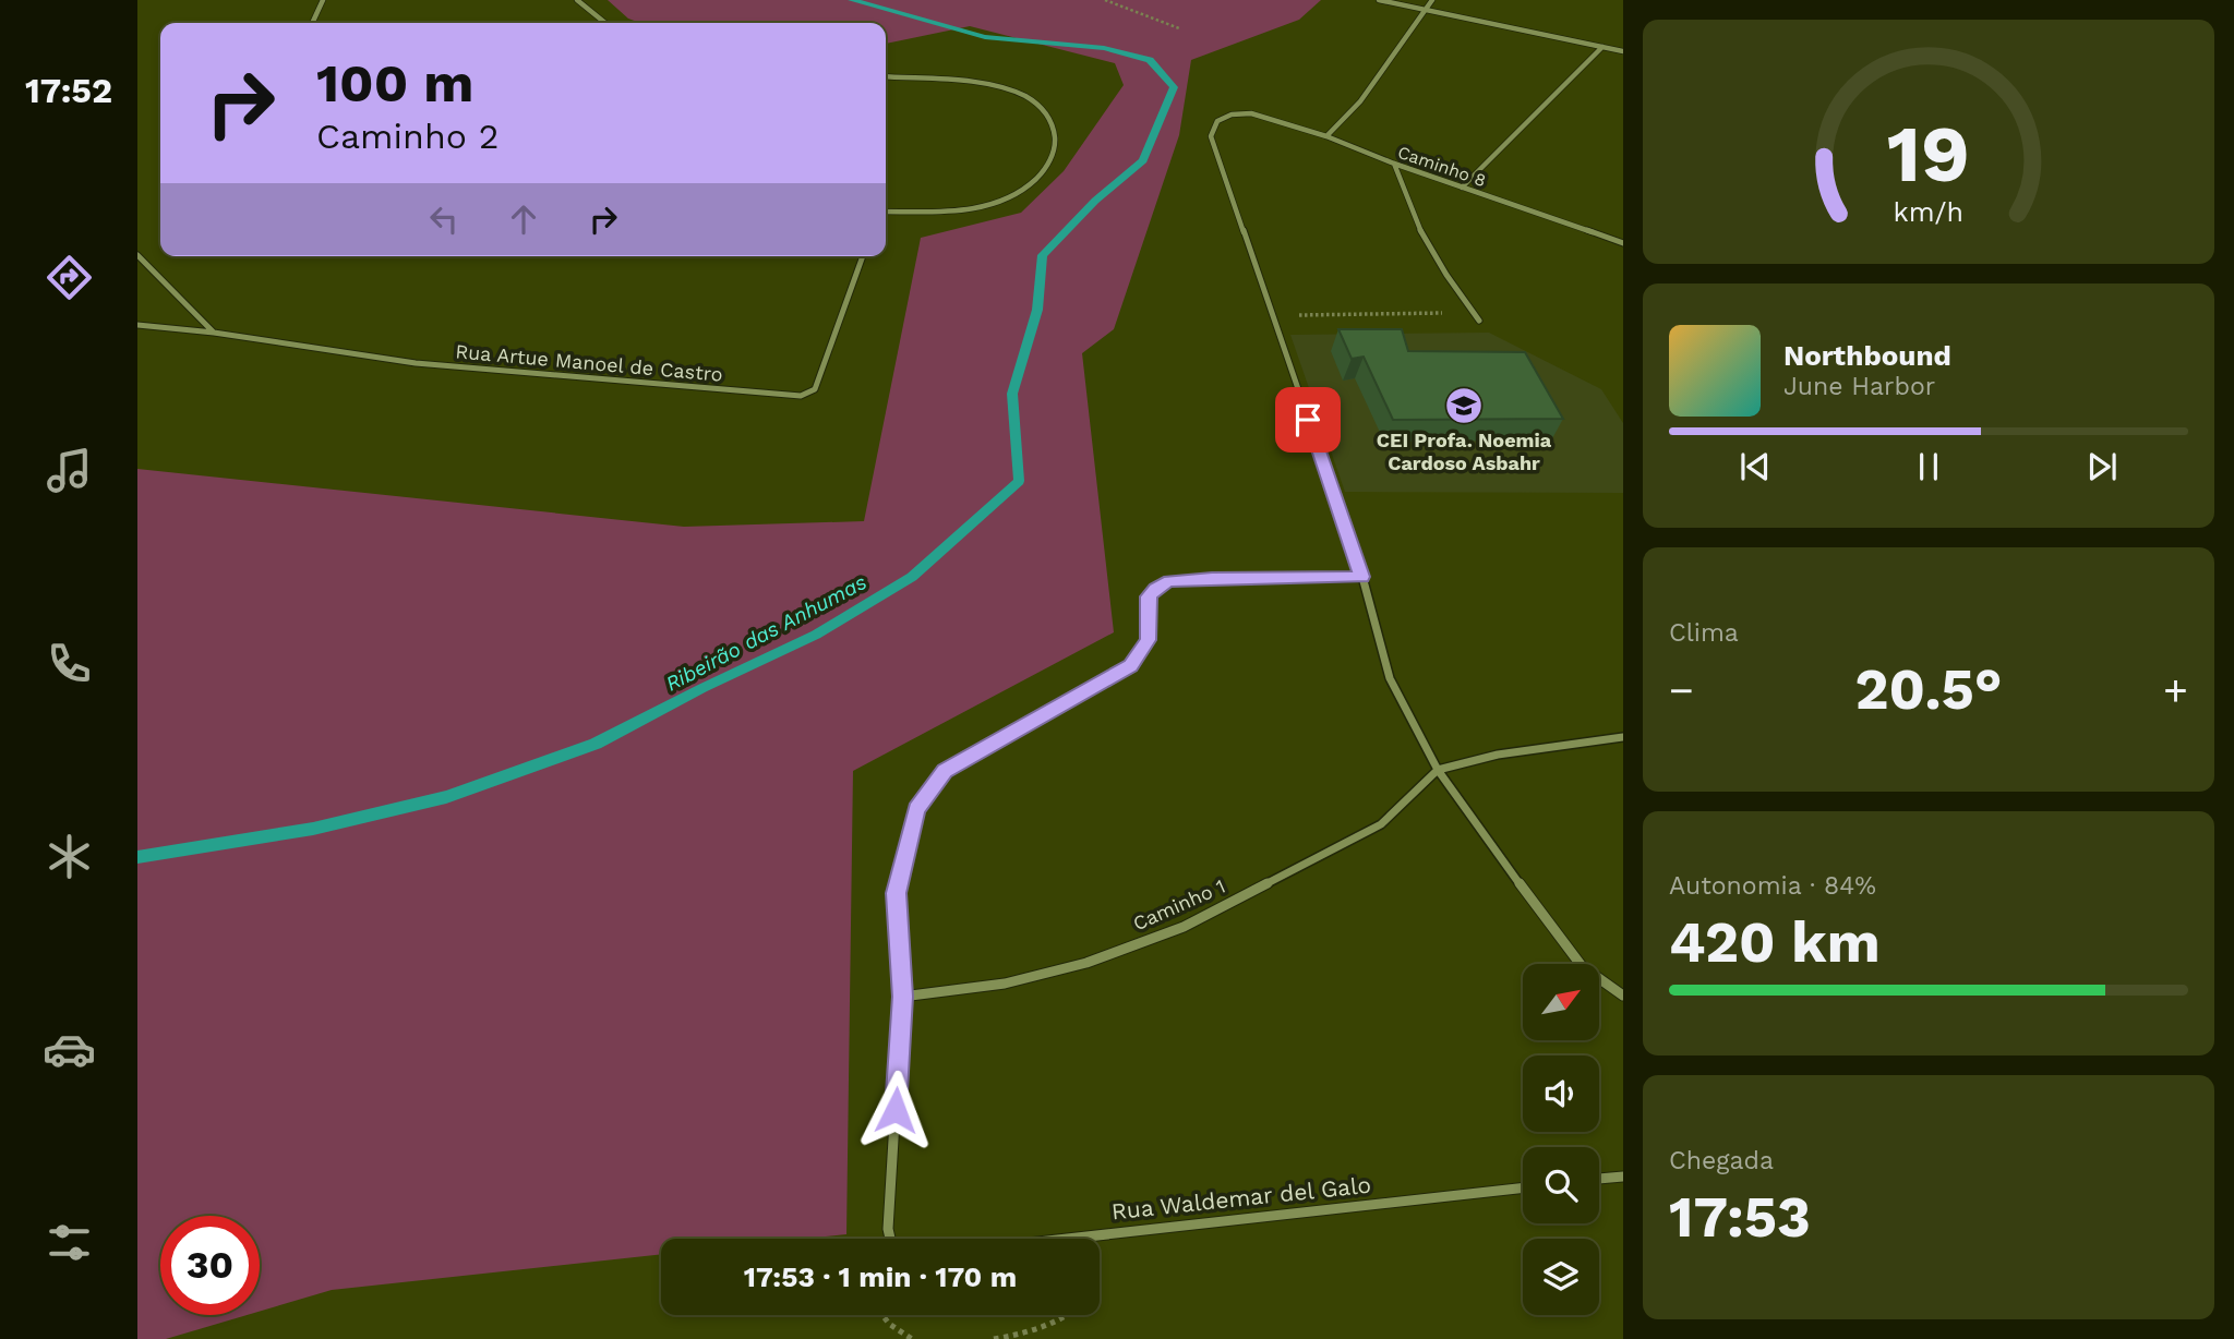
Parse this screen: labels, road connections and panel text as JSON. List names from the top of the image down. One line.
{"streets":{"street":["Caminho 8","Rua Artue Manoel de Castro","Caminho 1","Rua Waldemar del Galo"]},"water":["Ribeirão das Anhumas"],"places":{"school or university":["CEI Profa. Noemia Cardoso Asbahr"]},"north":"top right","page":{"tabs":"17:52","turn":["100 m","Caminho 2"],"song":["Northbound","June Harbor"],"tile":["Clima",["Autonomia · 84%","420 km"],["Chegada","17:53"]],"heat":["−","20.5°","+"],"limit":"30","trip":"17:53 · 1 min · 170 m","gauge":["19","km/h"]}}
